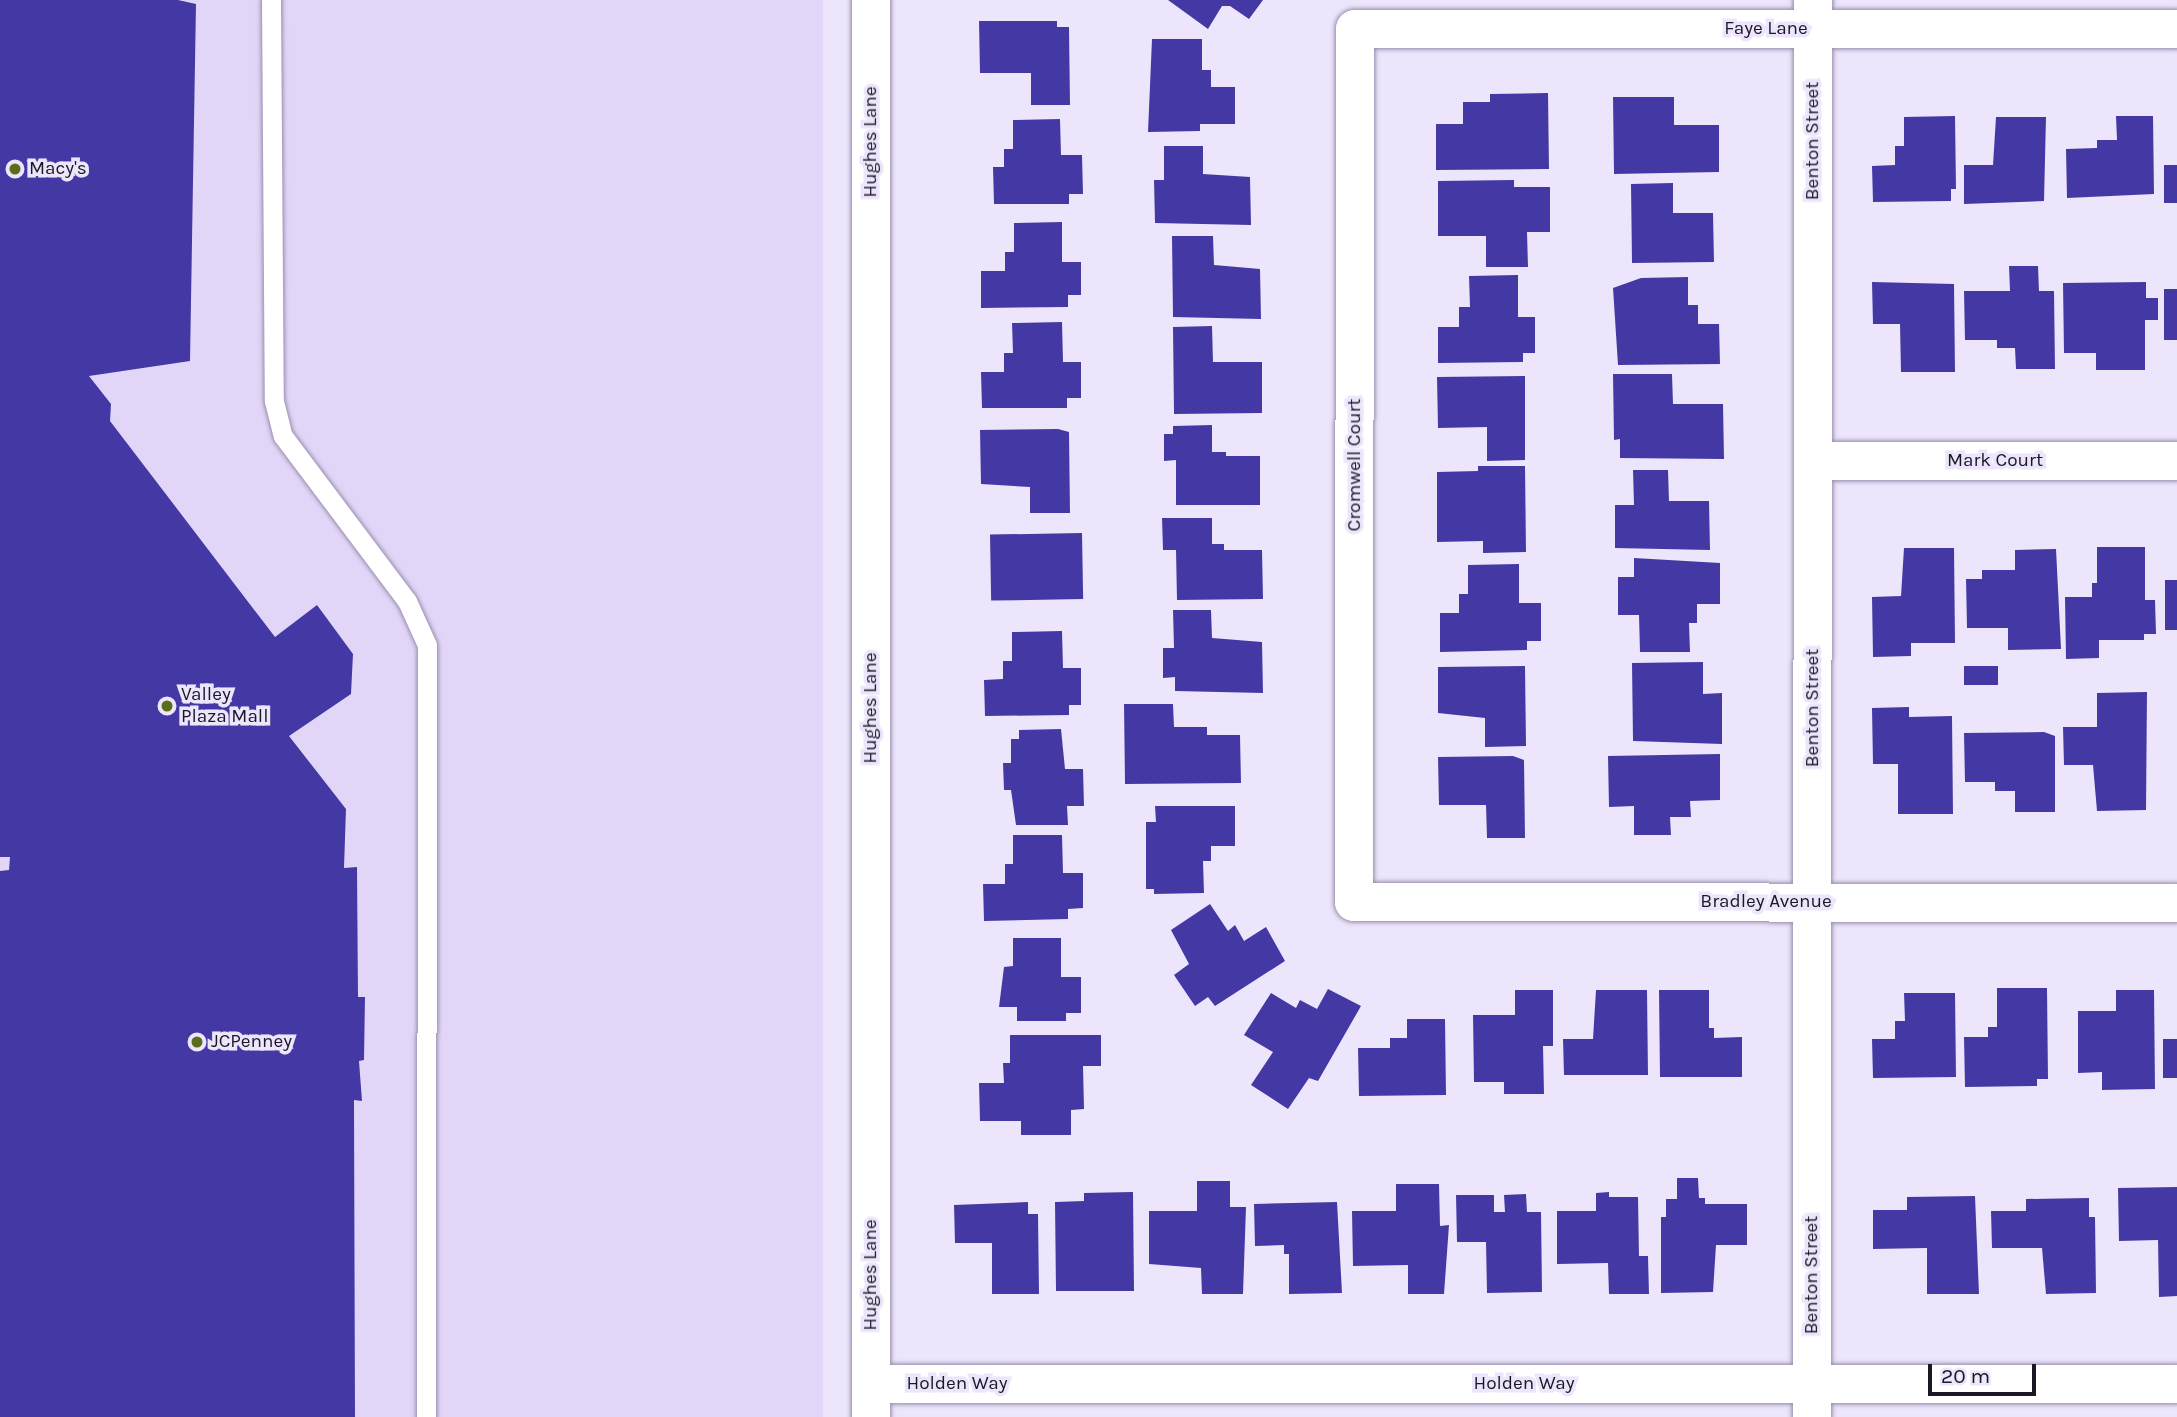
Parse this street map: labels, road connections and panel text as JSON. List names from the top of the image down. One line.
{"streets":{"street":["Faye Lane","Benton Street","Hughes Lane","Mark Court","Cromwell Court","Bradley Avenue","Holden Way"]},"crossings":[["Faye Lane","Benton Street"],["Faye Lane","Cromwell Court"],["Benton Street","Mark Court"],["Benton Street","Bradley Avenue"],["Benton Street","Holden Way"],["Hughes Lane","Holden Way"],["Cromwell Court","Bradley Avenue"]],"places":["Macy's","Valley Plaza Mall","JCPenney"],"scale_bar":"20 m"}
